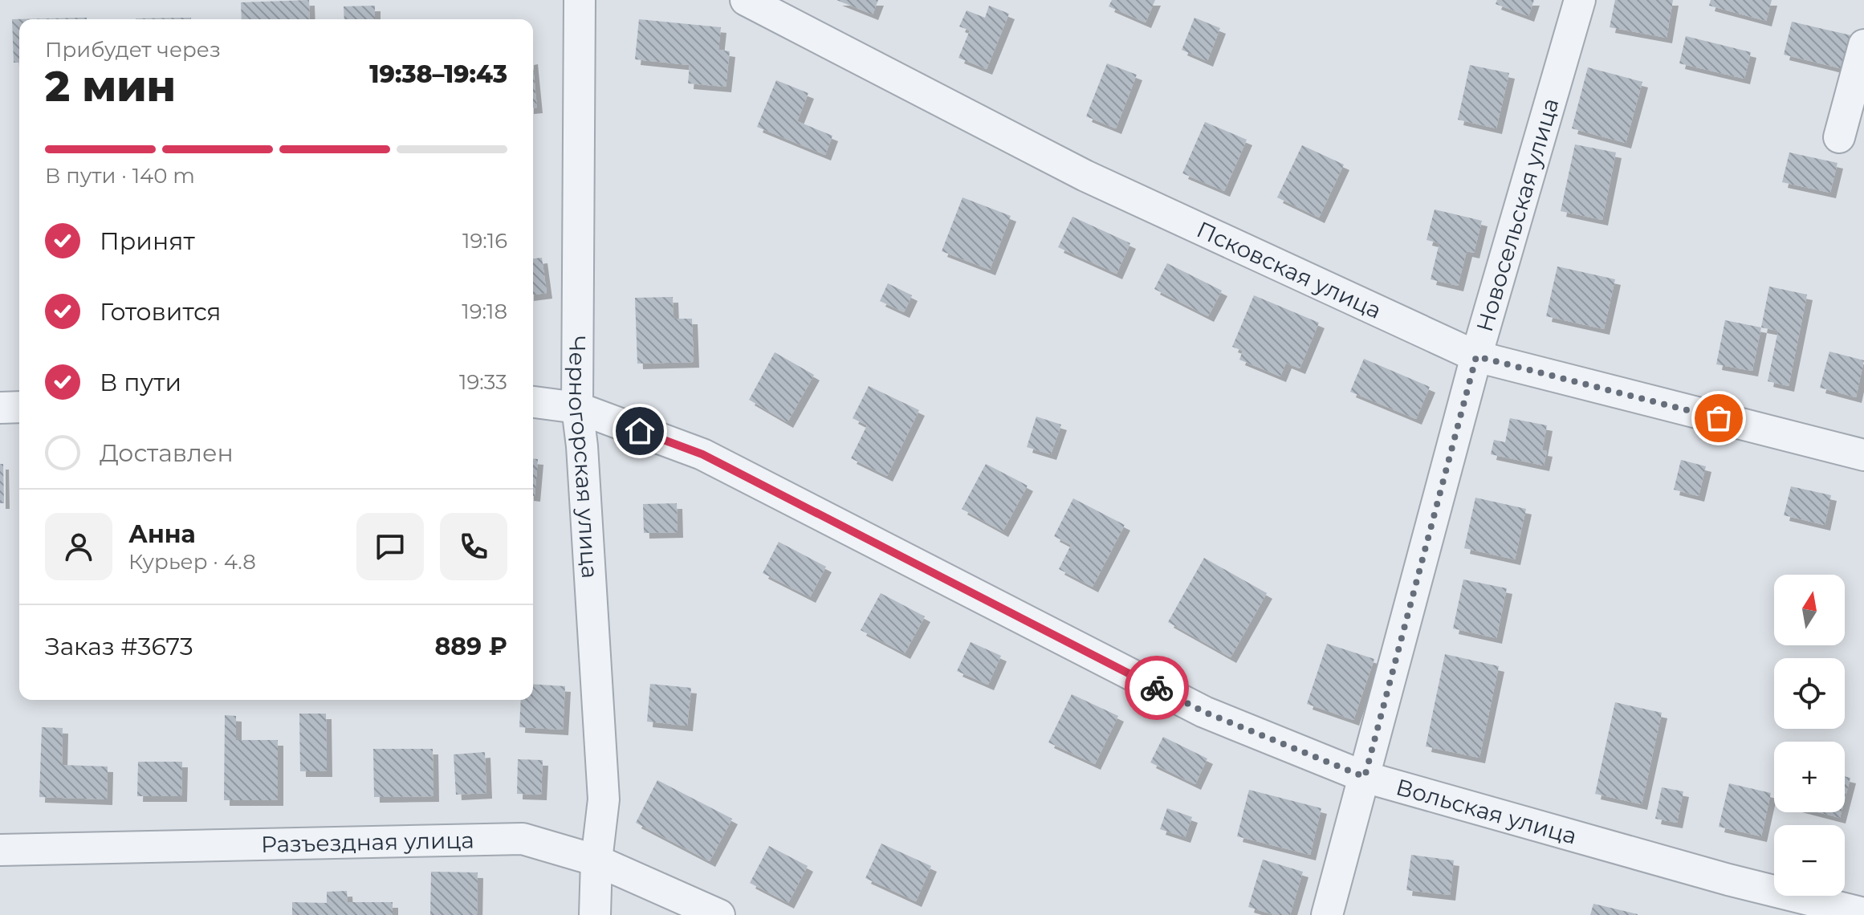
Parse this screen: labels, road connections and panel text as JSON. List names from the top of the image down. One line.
{"streets":{"street":["Новосельская улица","Псковская улица","Черногорская улица","Вольская улица","Разъездная улица"]},"crossings":[["Новосельская улица","Псковская улица"],["Новосельская улица","Вольская улица"],["Черногорская улица","Вольская улица"],["Черногорская улица","Разъездная улица"]],"north":"top","page":{"heading":["2 мин","Прибудет через","19:38–19:43"],"panel":["Анна","Курьер · 4.8","Заказ #3673","889 ₽"],"bar":"В пути · 140 m","list":[["Принят","19:16"],["Готовится","19:18"],["В пути","19:33"],"Доставлен"],"map_buttons":["+","−"]}}
